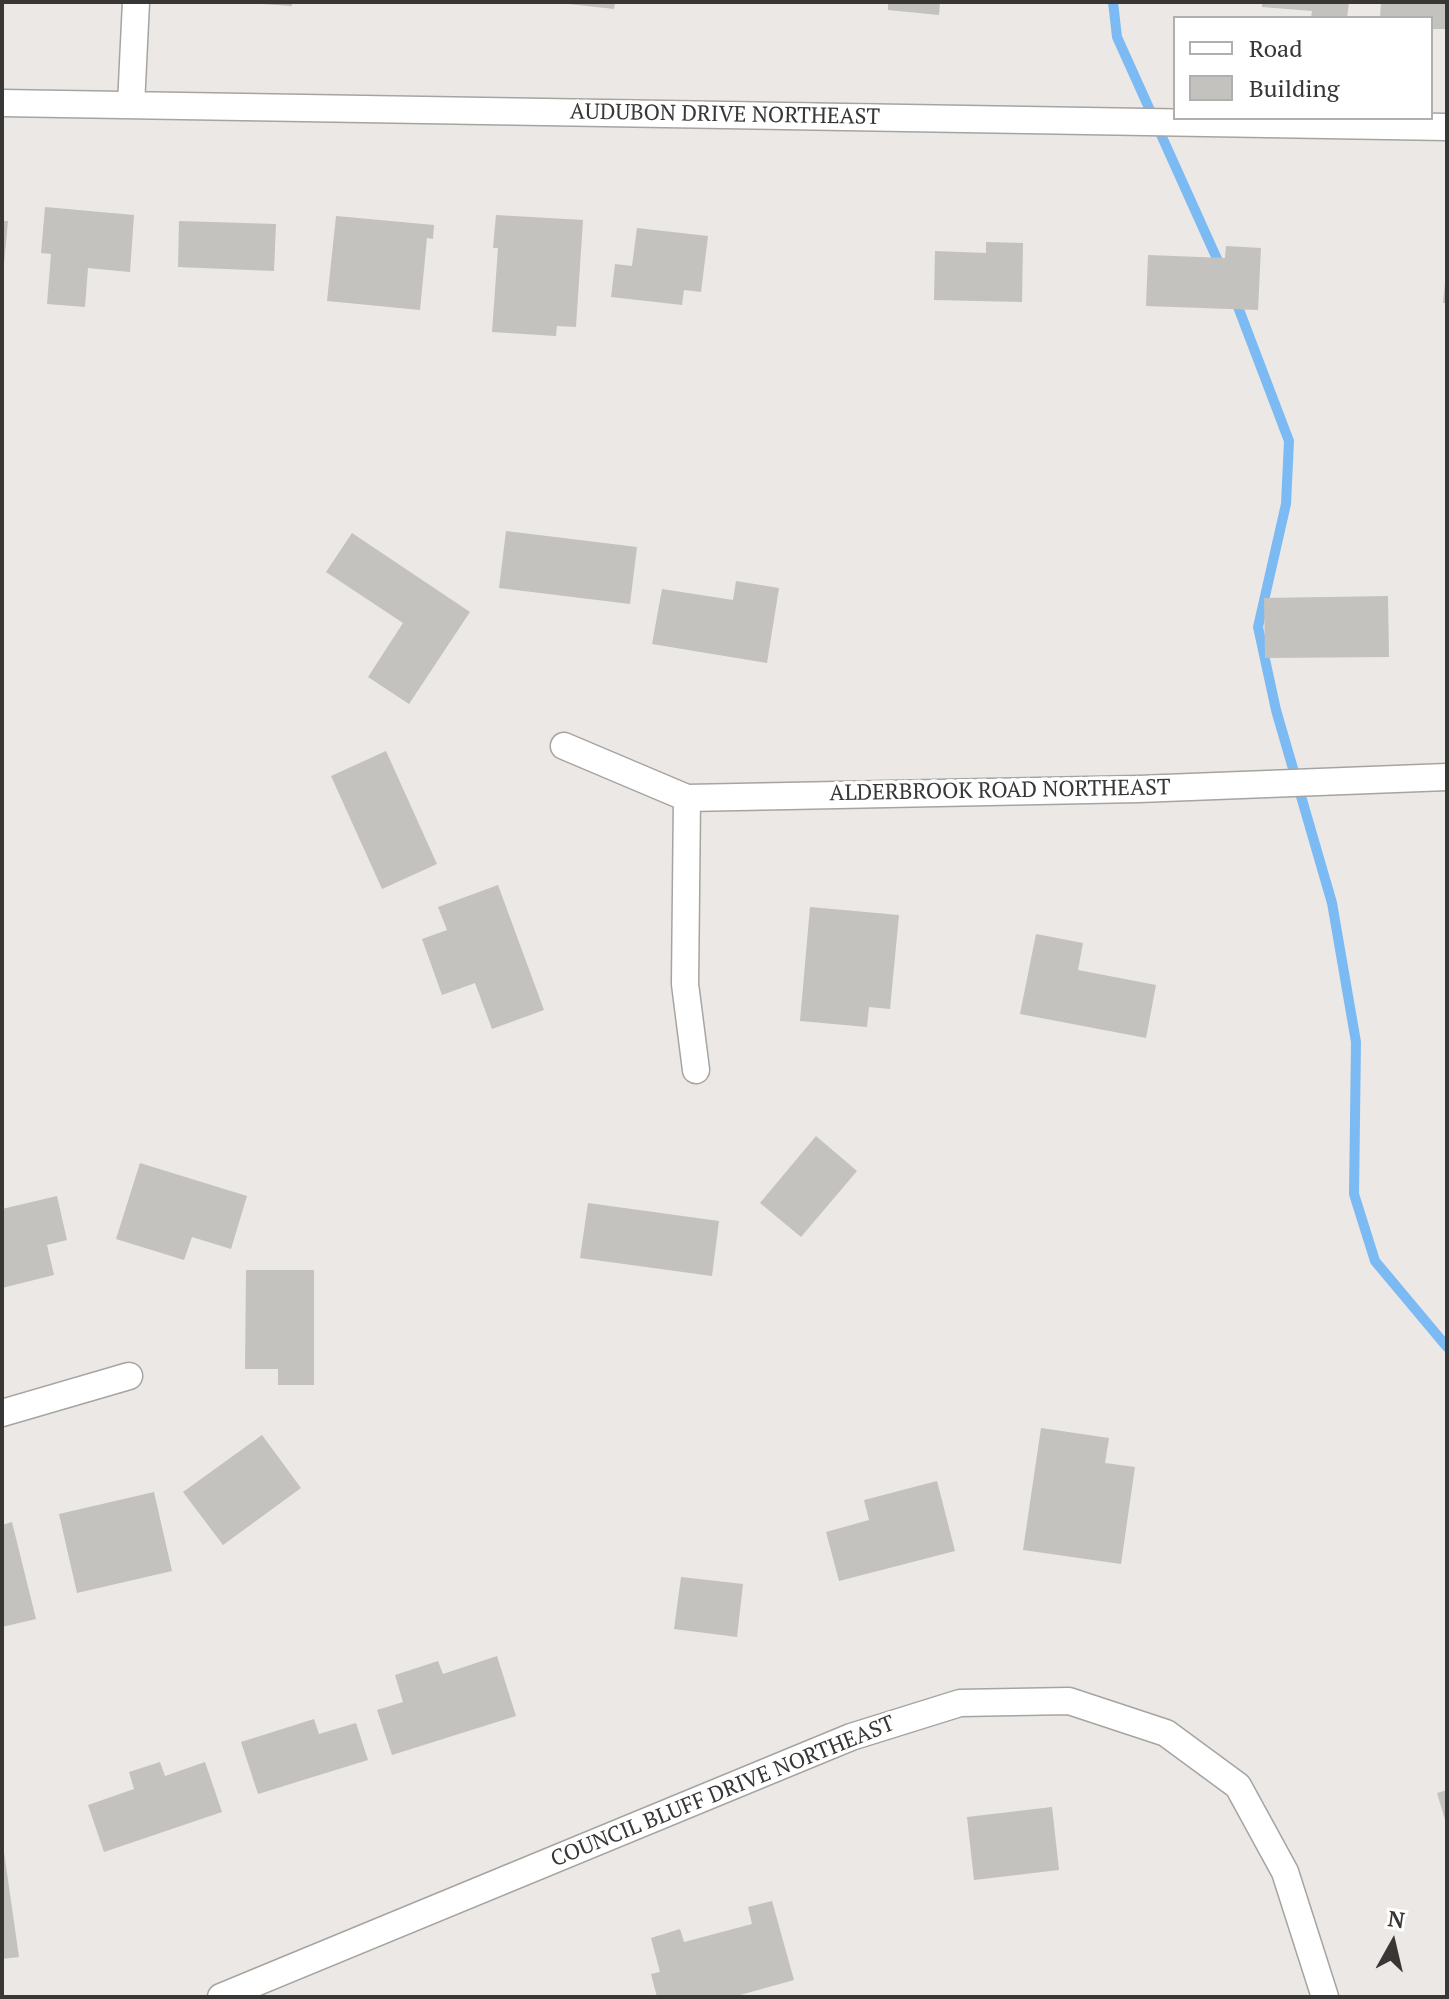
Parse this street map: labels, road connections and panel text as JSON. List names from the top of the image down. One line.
{"streets":{"street":["AUDUBON DRIVE NORTHEAST","ALDERBROOK ROAD NORTHEAST","COUNCIL BLUFF DRIVE NORTHEAST"]},"legend":["Road","Building"],"north":"top"}
